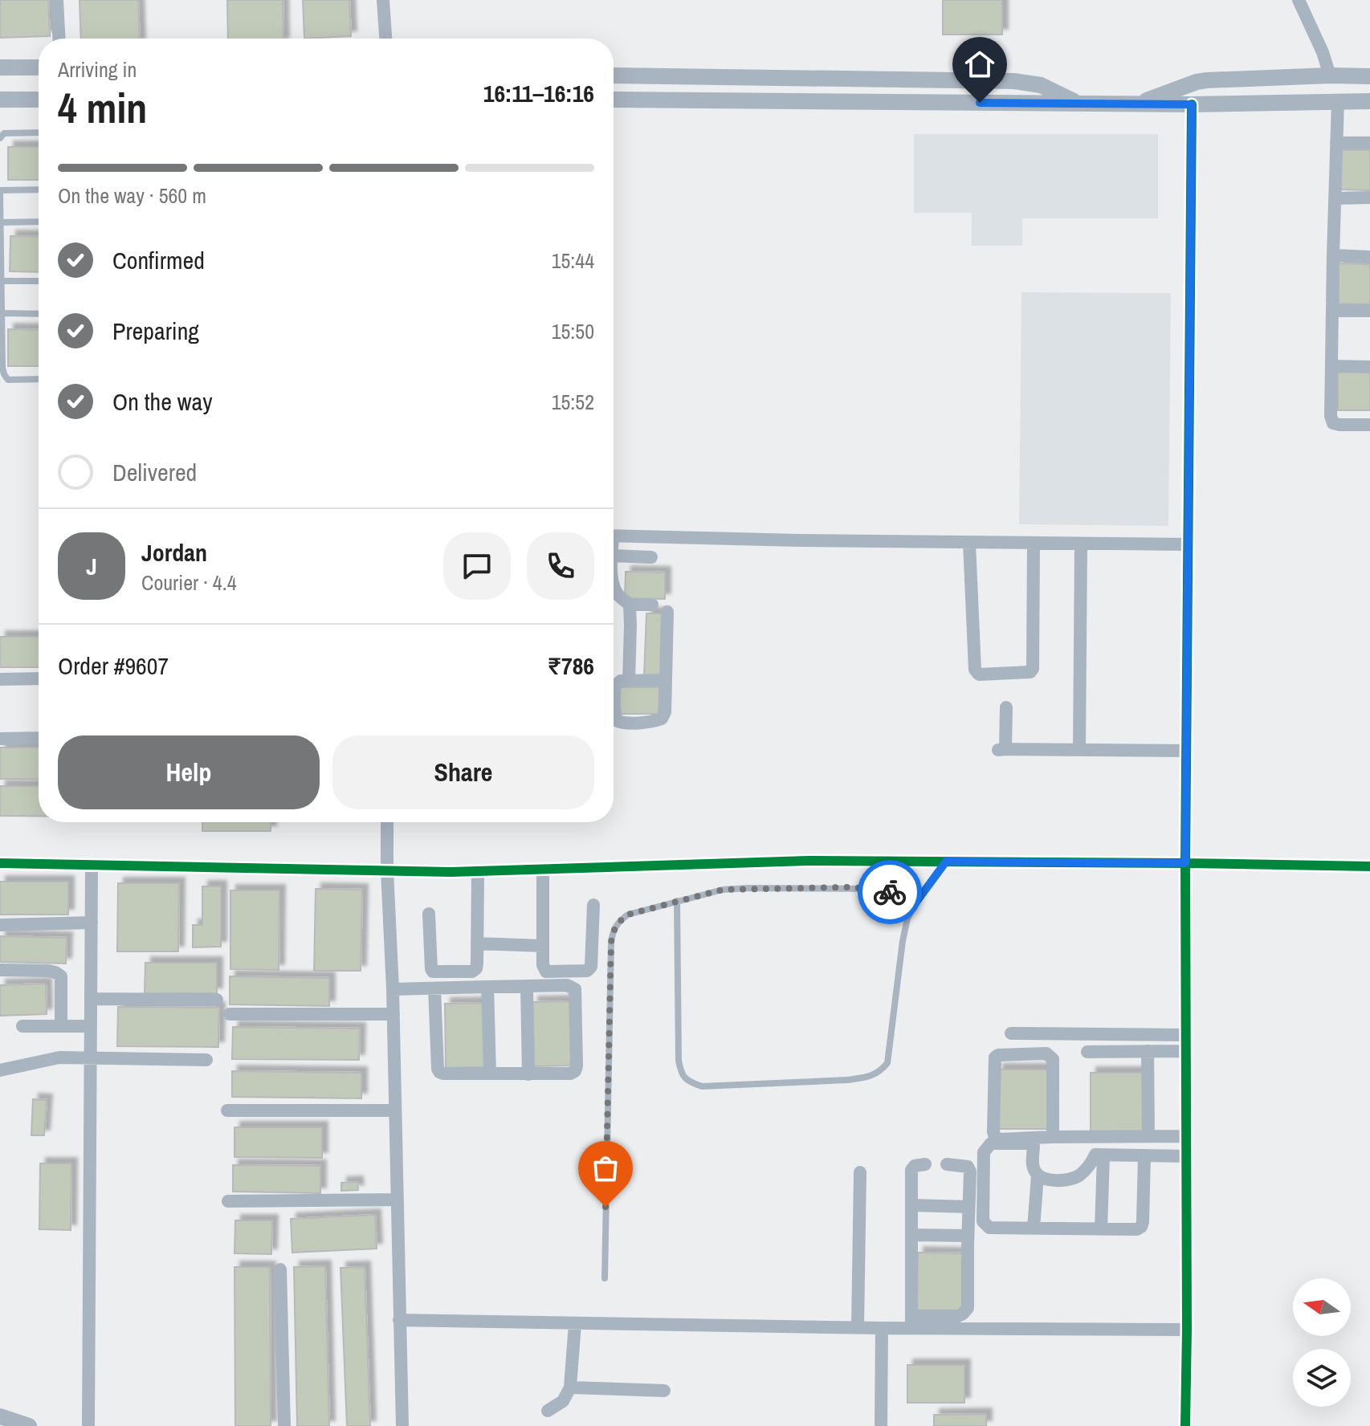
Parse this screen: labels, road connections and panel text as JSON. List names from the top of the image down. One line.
{"north":"left","page":{"heading":["4 min","Arriving in","16:11–16:16"],"panel":["Jordan","Courier · 4.4","Order #9607","₹786"],"bar":"On the way · 560 m","list":[["Confirmed","15:44"],["Preparing","15:50"],["On the way","15:52"],"Delivered"],"round":"J","buttons":["Help","Share"]}}
